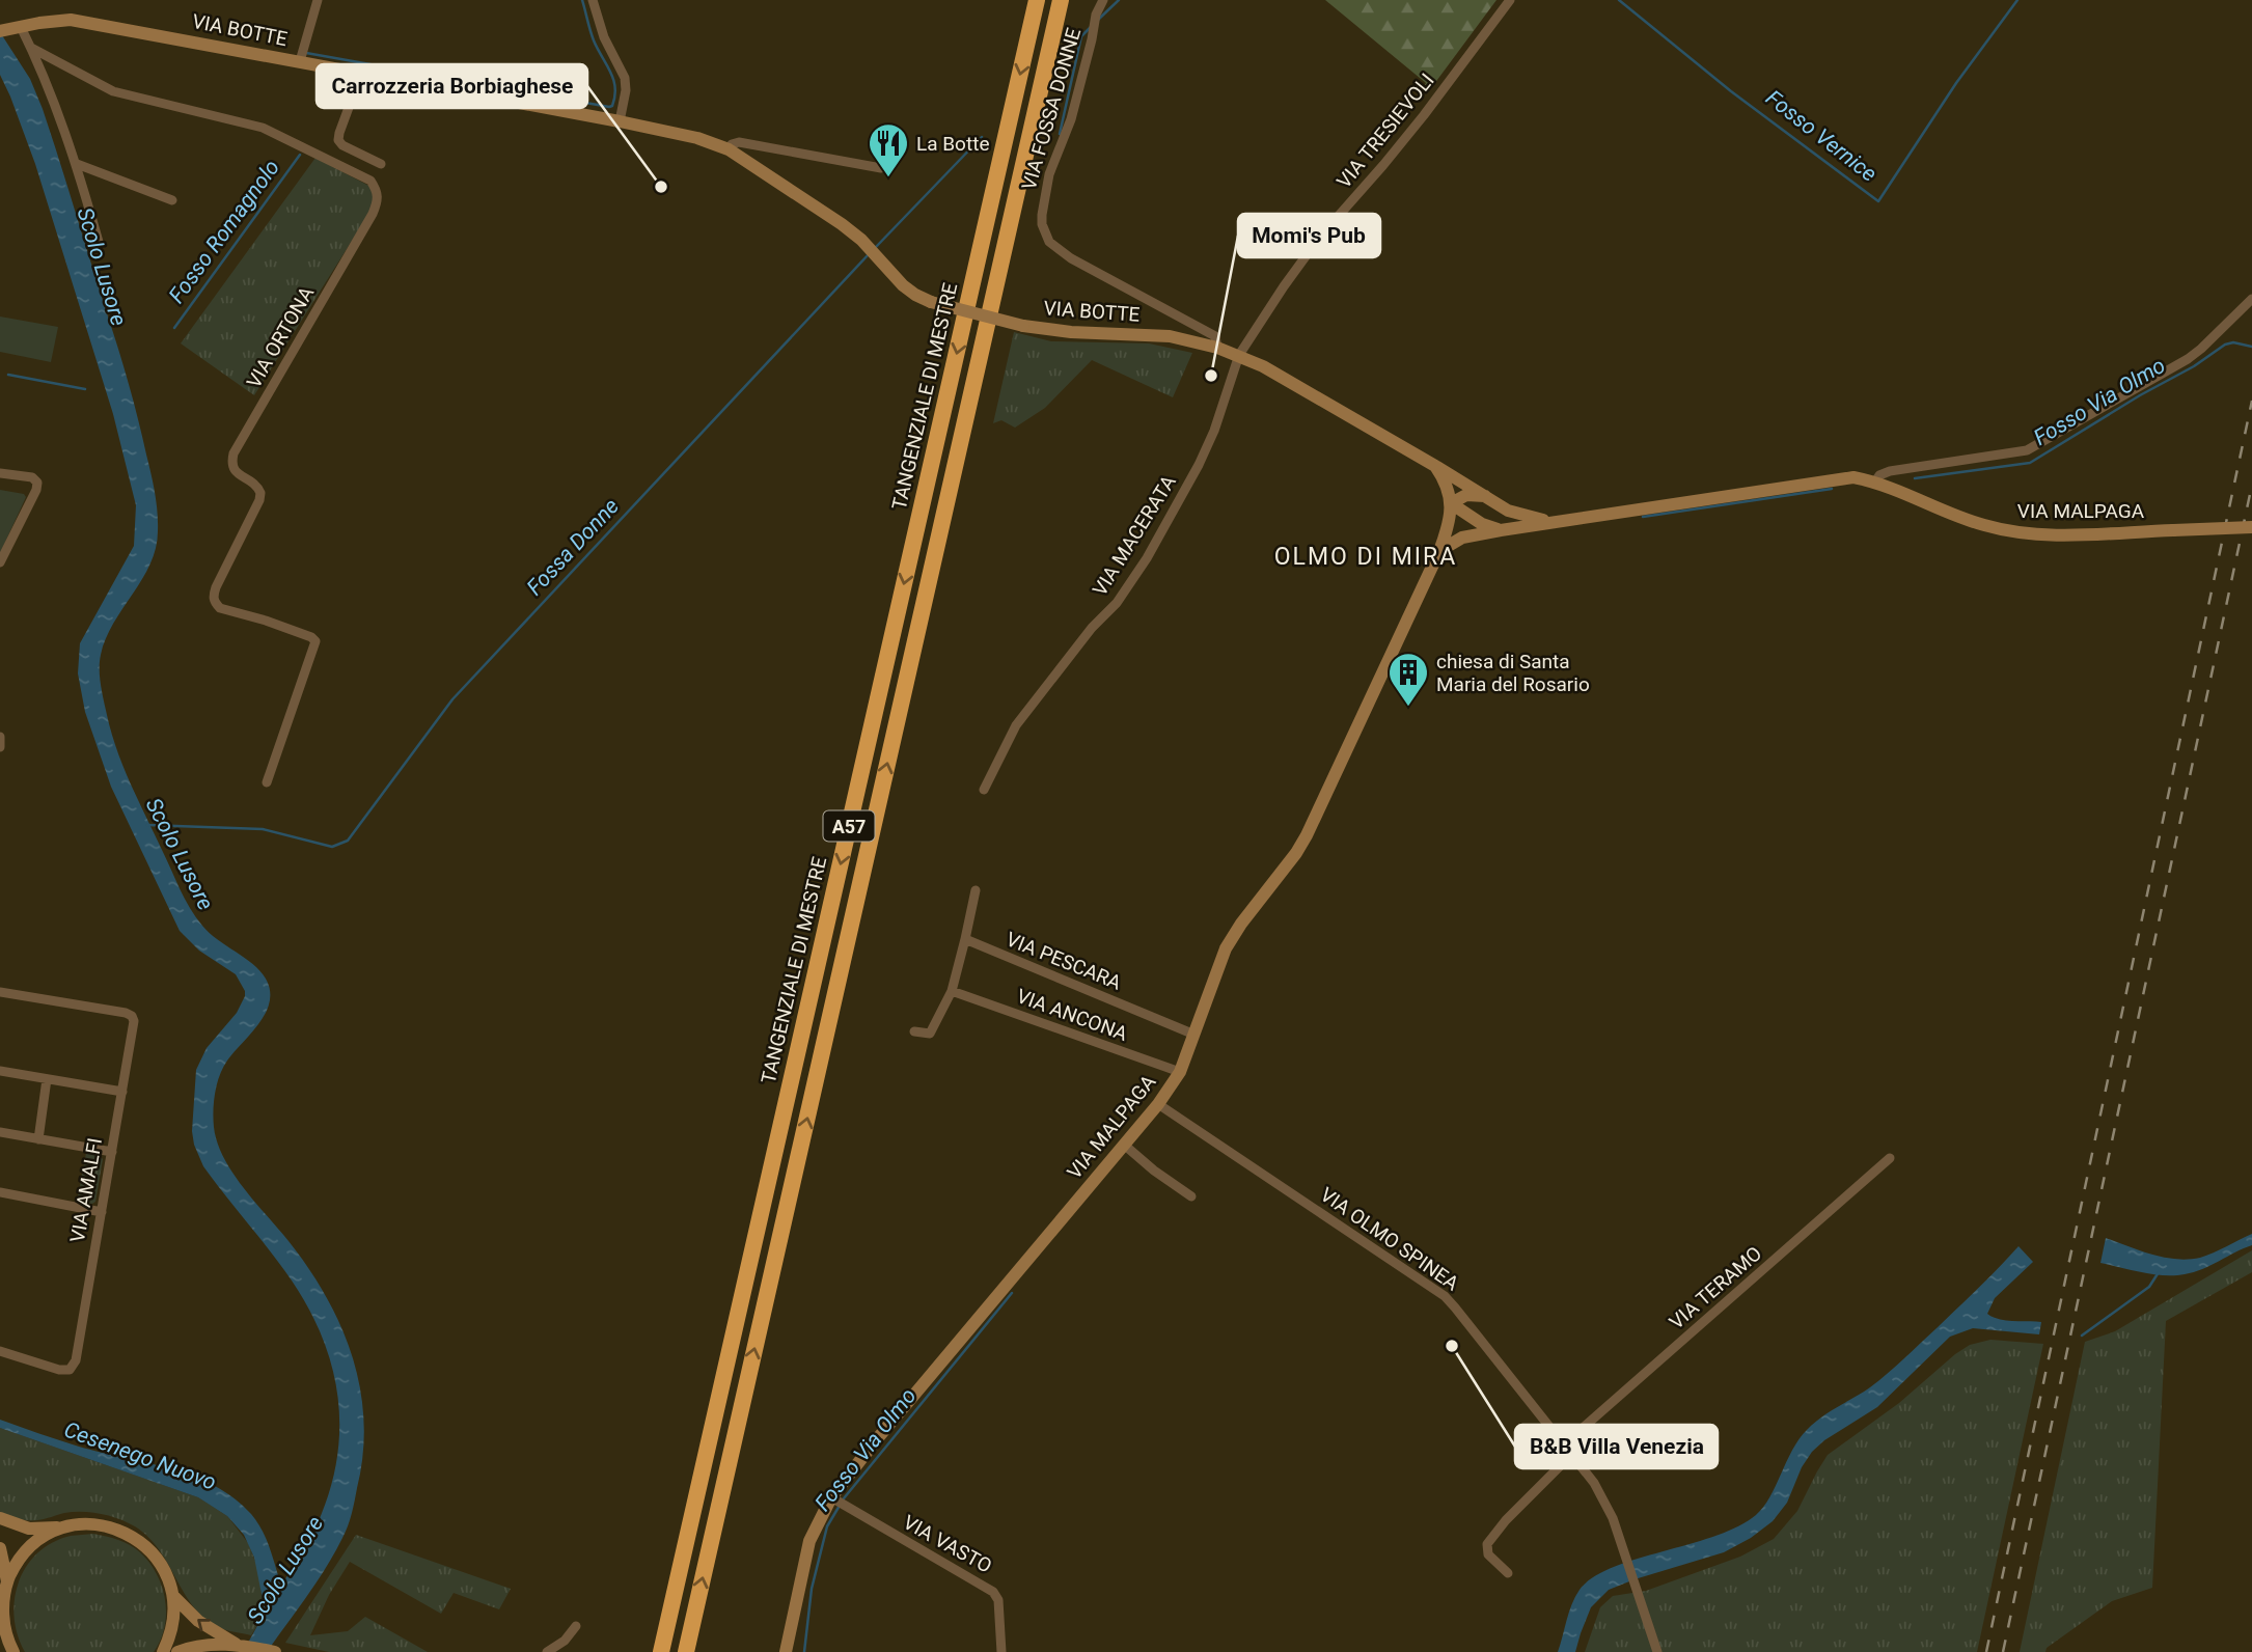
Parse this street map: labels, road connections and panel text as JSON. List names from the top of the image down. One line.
{"streets":{"highway":["TANGENZIALE DI MESTRE","A57"],"street":["VIA BOTTE","VIA FOSSA DONNE","VIA TRESIEVOLI","VIA ORTONA","VIA MALPAGA","VIA MACERATA","VIA PESCARA","VIA ANCONA","VIA AMALFI","VIA OLMO SPINEA","VIA TERAMO","VIA VASTO"]},"crossings":[["VIA BOTTE","VIA FOSSA DONNE"],["VIA BOTTE","VIA TRESIEVOLI"],["VIA BOTTE","VIA MALPAGA"],["VIA BOTTE","VIA MACERATA"],["VIA TRESIEVOLI","VIA MACERATA"],["VIA MALPAGA","VIA PESCARA"],["VIA MALPAGA","VIA ANCONA"],["VIA MALPAGA","VIA OLMO SPINEA"],["VIA MALPAGA","VIA VASTO"],["VIA OLMO SPINEA","VIA TERAMO"]],"districts":["OLMO DI MIRA"],"water":["Fosso Vernice","Fosso Romagnolo","Scolo Lusore","Fosso Via Olmo","Fossa Donne","Cesenego Nuovo"],"places":{"restaurant":["La Botte"],"other":["Carrozzeria Borbiaghese","Momi's Pub","B&B Villa Venezia"],"building":["chiesa di Santa Maria del Rosario"]}}
